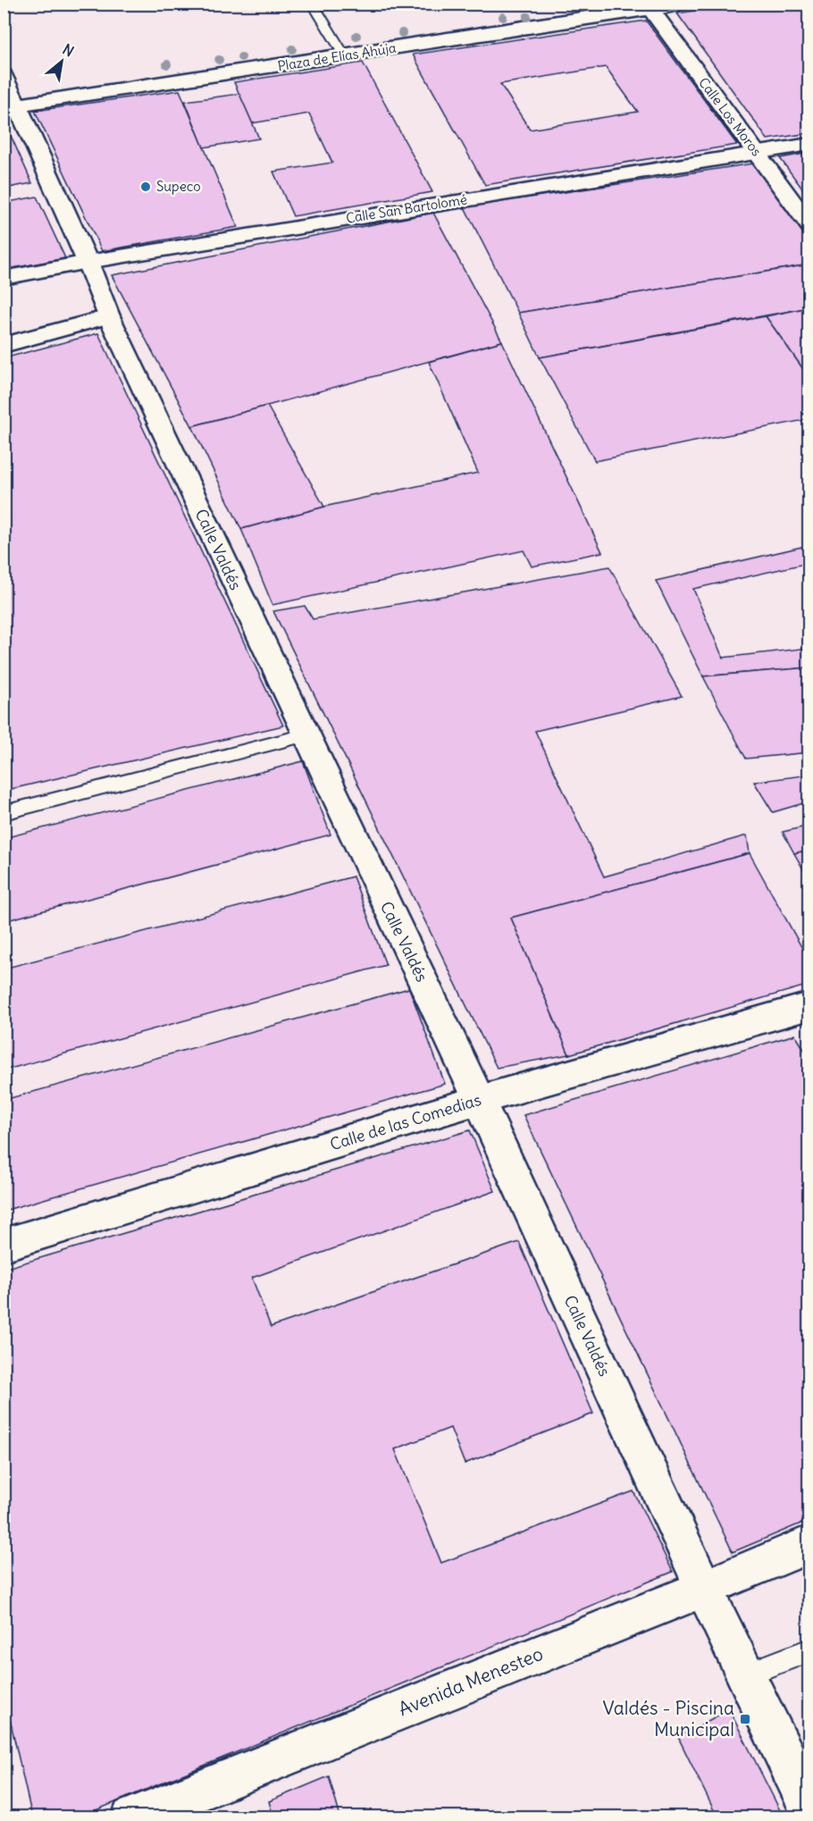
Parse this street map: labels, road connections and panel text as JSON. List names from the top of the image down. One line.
{"streets":{"street":["Plaza de Elías Ahúja","Calle Los Moros","Calle San Bartolomé","Calle Valdés","Calle de las Comedias","Avenida Menesteo"]},"crossings":[["Plaza de Elías Ahúja","Calle Los Moros"],["Plaza de Elías Ahúja","Calle Valdés"],["Calle Los Moros","Calle San Bartolomé"],["Calle San Bartolomé","Calle Valdés"],["Calle Valdés","Calle de las Comedias"],["Calle Valdés","Avenida Menesteo"]],"places":{"other":["Supeco"],"transit":["Valdés - Piscina Municipal"]},"north":"top right"}
